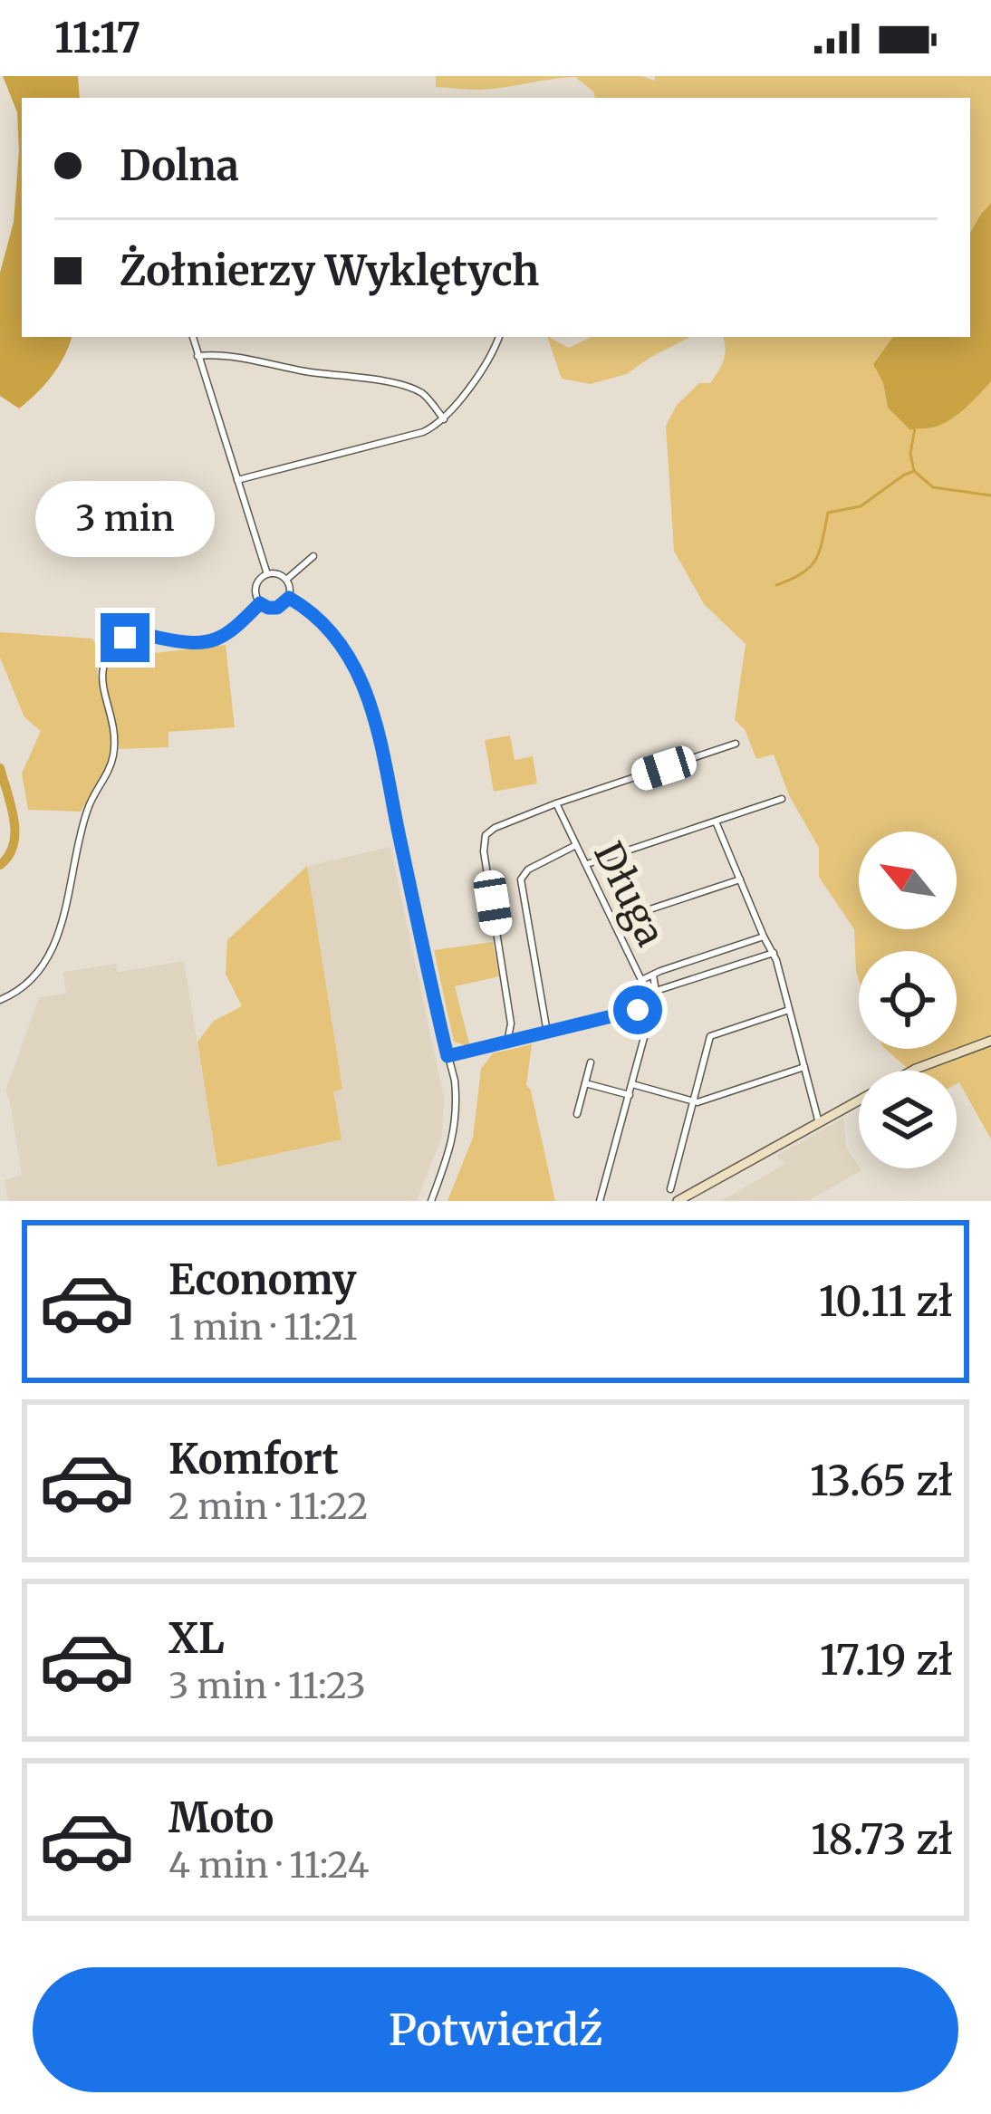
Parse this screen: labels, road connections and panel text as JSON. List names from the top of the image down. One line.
{"streets":{"street":["Długa"]},"north":"top left","page":{"status":"11:17","banner":["Dolna","Żołnierzy Wyklętych"],"bubble":"3 min","list":[{"name":"Economy","note":"1 min · 11:21","value":"10.11 zł"},{"name":"Komfort","note":"2 min · 11:22","value":"13.65 zł"},{"name":"XL","note":"3 min · 11:23","value":"17.19 zł"},{"name":"Moto","note":"4 min · 11:24","value":"18.73 zł"}],"buttons":"Potwierdź"}}
